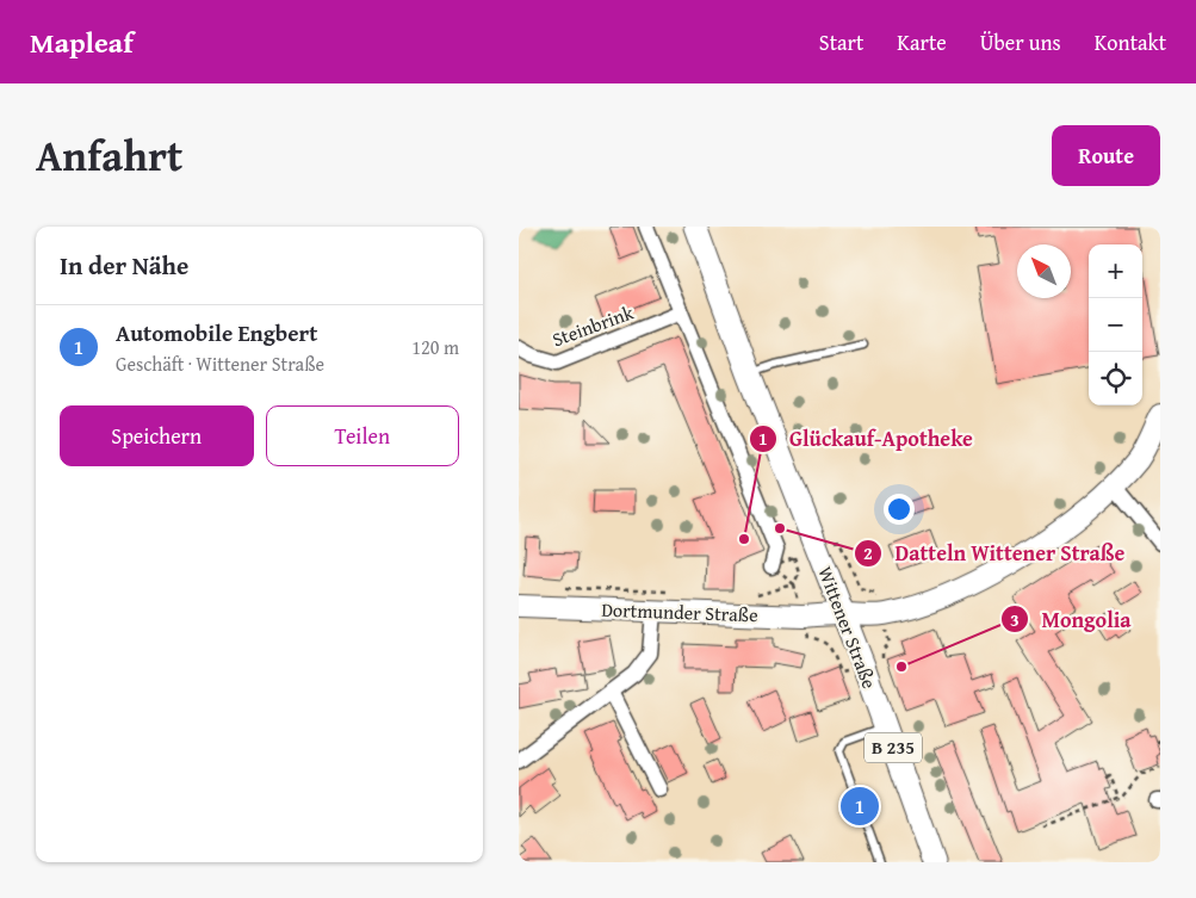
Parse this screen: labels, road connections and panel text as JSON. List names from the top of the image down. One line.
{"streets":{"main road":["Dortmunder Straße","Wittener Straße","B 235"],"street":["Steinbrink"]},"crossings":[["Dortmunder Straße","Wittener Straße"]],"places":["Datteln Wittener Straße","Glückauf-Apotheke","Mongolia"],"north":"top left","page":{"header":"Mapleaf","nav":["Start","Karte","Über uns","Kontakt"],"title":"Anfahrt","buttons":["Route",["Speichern","Teilen"]],"heading":"In der Nähe","map_buttons":["+","−"],"list":[{"mark":"1","name":"Automobile Engbert","note":"Geschäft · Wittener Straße","value":"120 m"}],"pins":"1"}}
